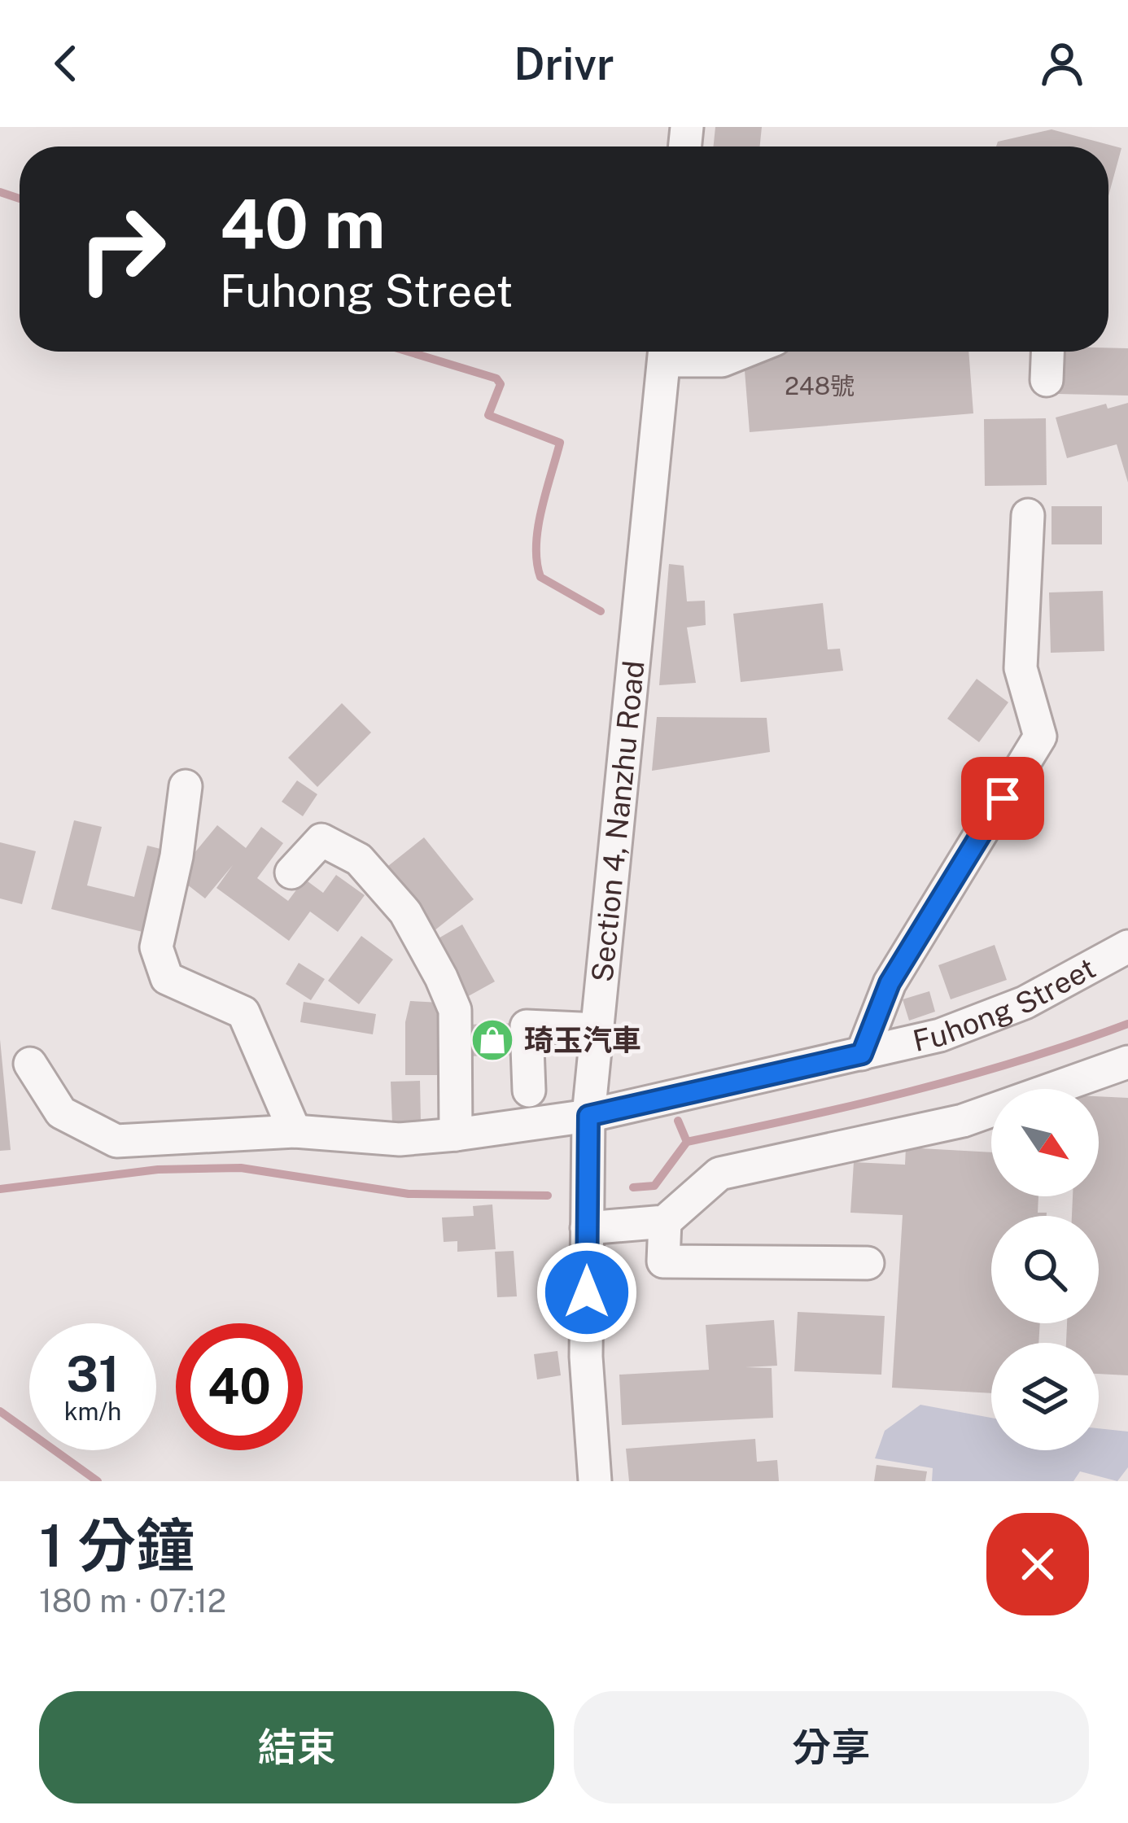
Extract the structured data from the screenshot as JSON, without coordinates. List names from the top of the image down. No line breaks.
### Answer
{"streets":{"street":["Section 4, Nanzhu Road","Fuhong Street"]},"crossings":[["Section 4, Nanzhu Road","Fuhong Street"]],"places":{"shop":["琦玉汽車"]},"house_numbers":["248號"],"north":"bottom right","page":{"header":"Drivr","turn":["40 m","Fuhong Street"],"speed":"31 km/h","limit":"40","heading":["1 分鐘","180 m · 07:12"],"buttons":["結束","分享"]}}
